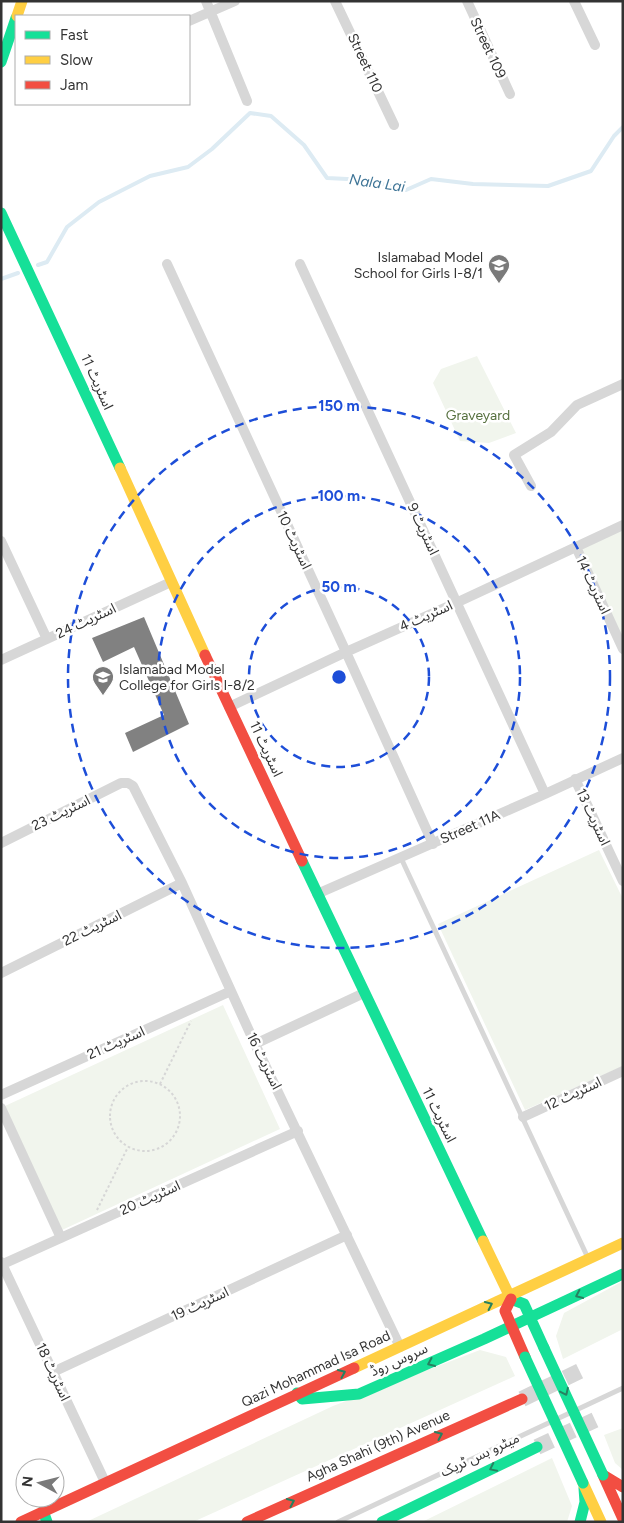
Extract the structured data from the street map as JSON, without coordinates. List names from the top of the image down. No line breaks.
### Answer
{"streets":{"street":["Street 109","Street 110","اسٹریٹ 11","اسٹریٹ 9","اسٹریٹ 10","اسٹریٹ 14","اسٹریٹ 4","اسٹریٹ 24","اسٹریٹ 23","اسٹریٹ 13","Street 11A","اسٹریٹ 22","اسٹریٹ 21","اسٹریٹ 16","اسٹریٹ 12","اسٹریٹ 20","اسٹریٹ 19","سروس روڈ","Qazi Mohammad Isa Road","اسٹریٹ 18","Agha Shahi (9th) Avenue"],"lane":["میٹرو بس ٹریک"]},"crossings":[["اسٹریٹ 11","اسٹریٹ 4"],["اسٹریٹ 11","اسٹریٹ 24"],["اسٹریٹ 11","Street 11A"],["اسٹریٹ 11","Qazi Mohammad Isa Road"],["اسٹریٹ 9","اسٹریٹ 4"],["اسٹریٹ 9","Street 11A"],["اسٹریٹ 10","اسٹریٹ 4"],["اسٹریٹ 10","Street 11A"],["اسٹریٹ 14","اسٹریٹ 4"],["اسٹریٹ 23","اسٹریٹ 16"],["اسٹریٹ 13","Street 11A"],["اسٹریٹ 22","اسٹریٹ 16"],["اسٹریٹ 21","اسٹریٹ 16"],["اسٹریٹ 16","اسٹریٹ 20"],["اسٹریٹ 16","اسٹریٹ 19"],["اسٹریٹ 16","Qazi Mohammad Isa Road"],["اسٹریٹ 20","اسٹریٹ 18"],["اسٹریٹ 19","اسٹریٹ 18"],["سروس روڈ","Qazi Mohammad Isa Road"],["Qazi Mohammad Isa Road","اسٹریٹ 18"]],"one_way":["سروس روڈ","Qazi Mohammad Isa Road"],"water":["Nala Lai"],"parks":["Graveyard"],"places":{"school or university":["Islamabad Model School for Girls I-8/1","Islamabad Model College for Girls I-8/2"]},"legend":["Fast","Slow","Jam"],"north":"left","rings":["150 m","100 m","50 m"]}
